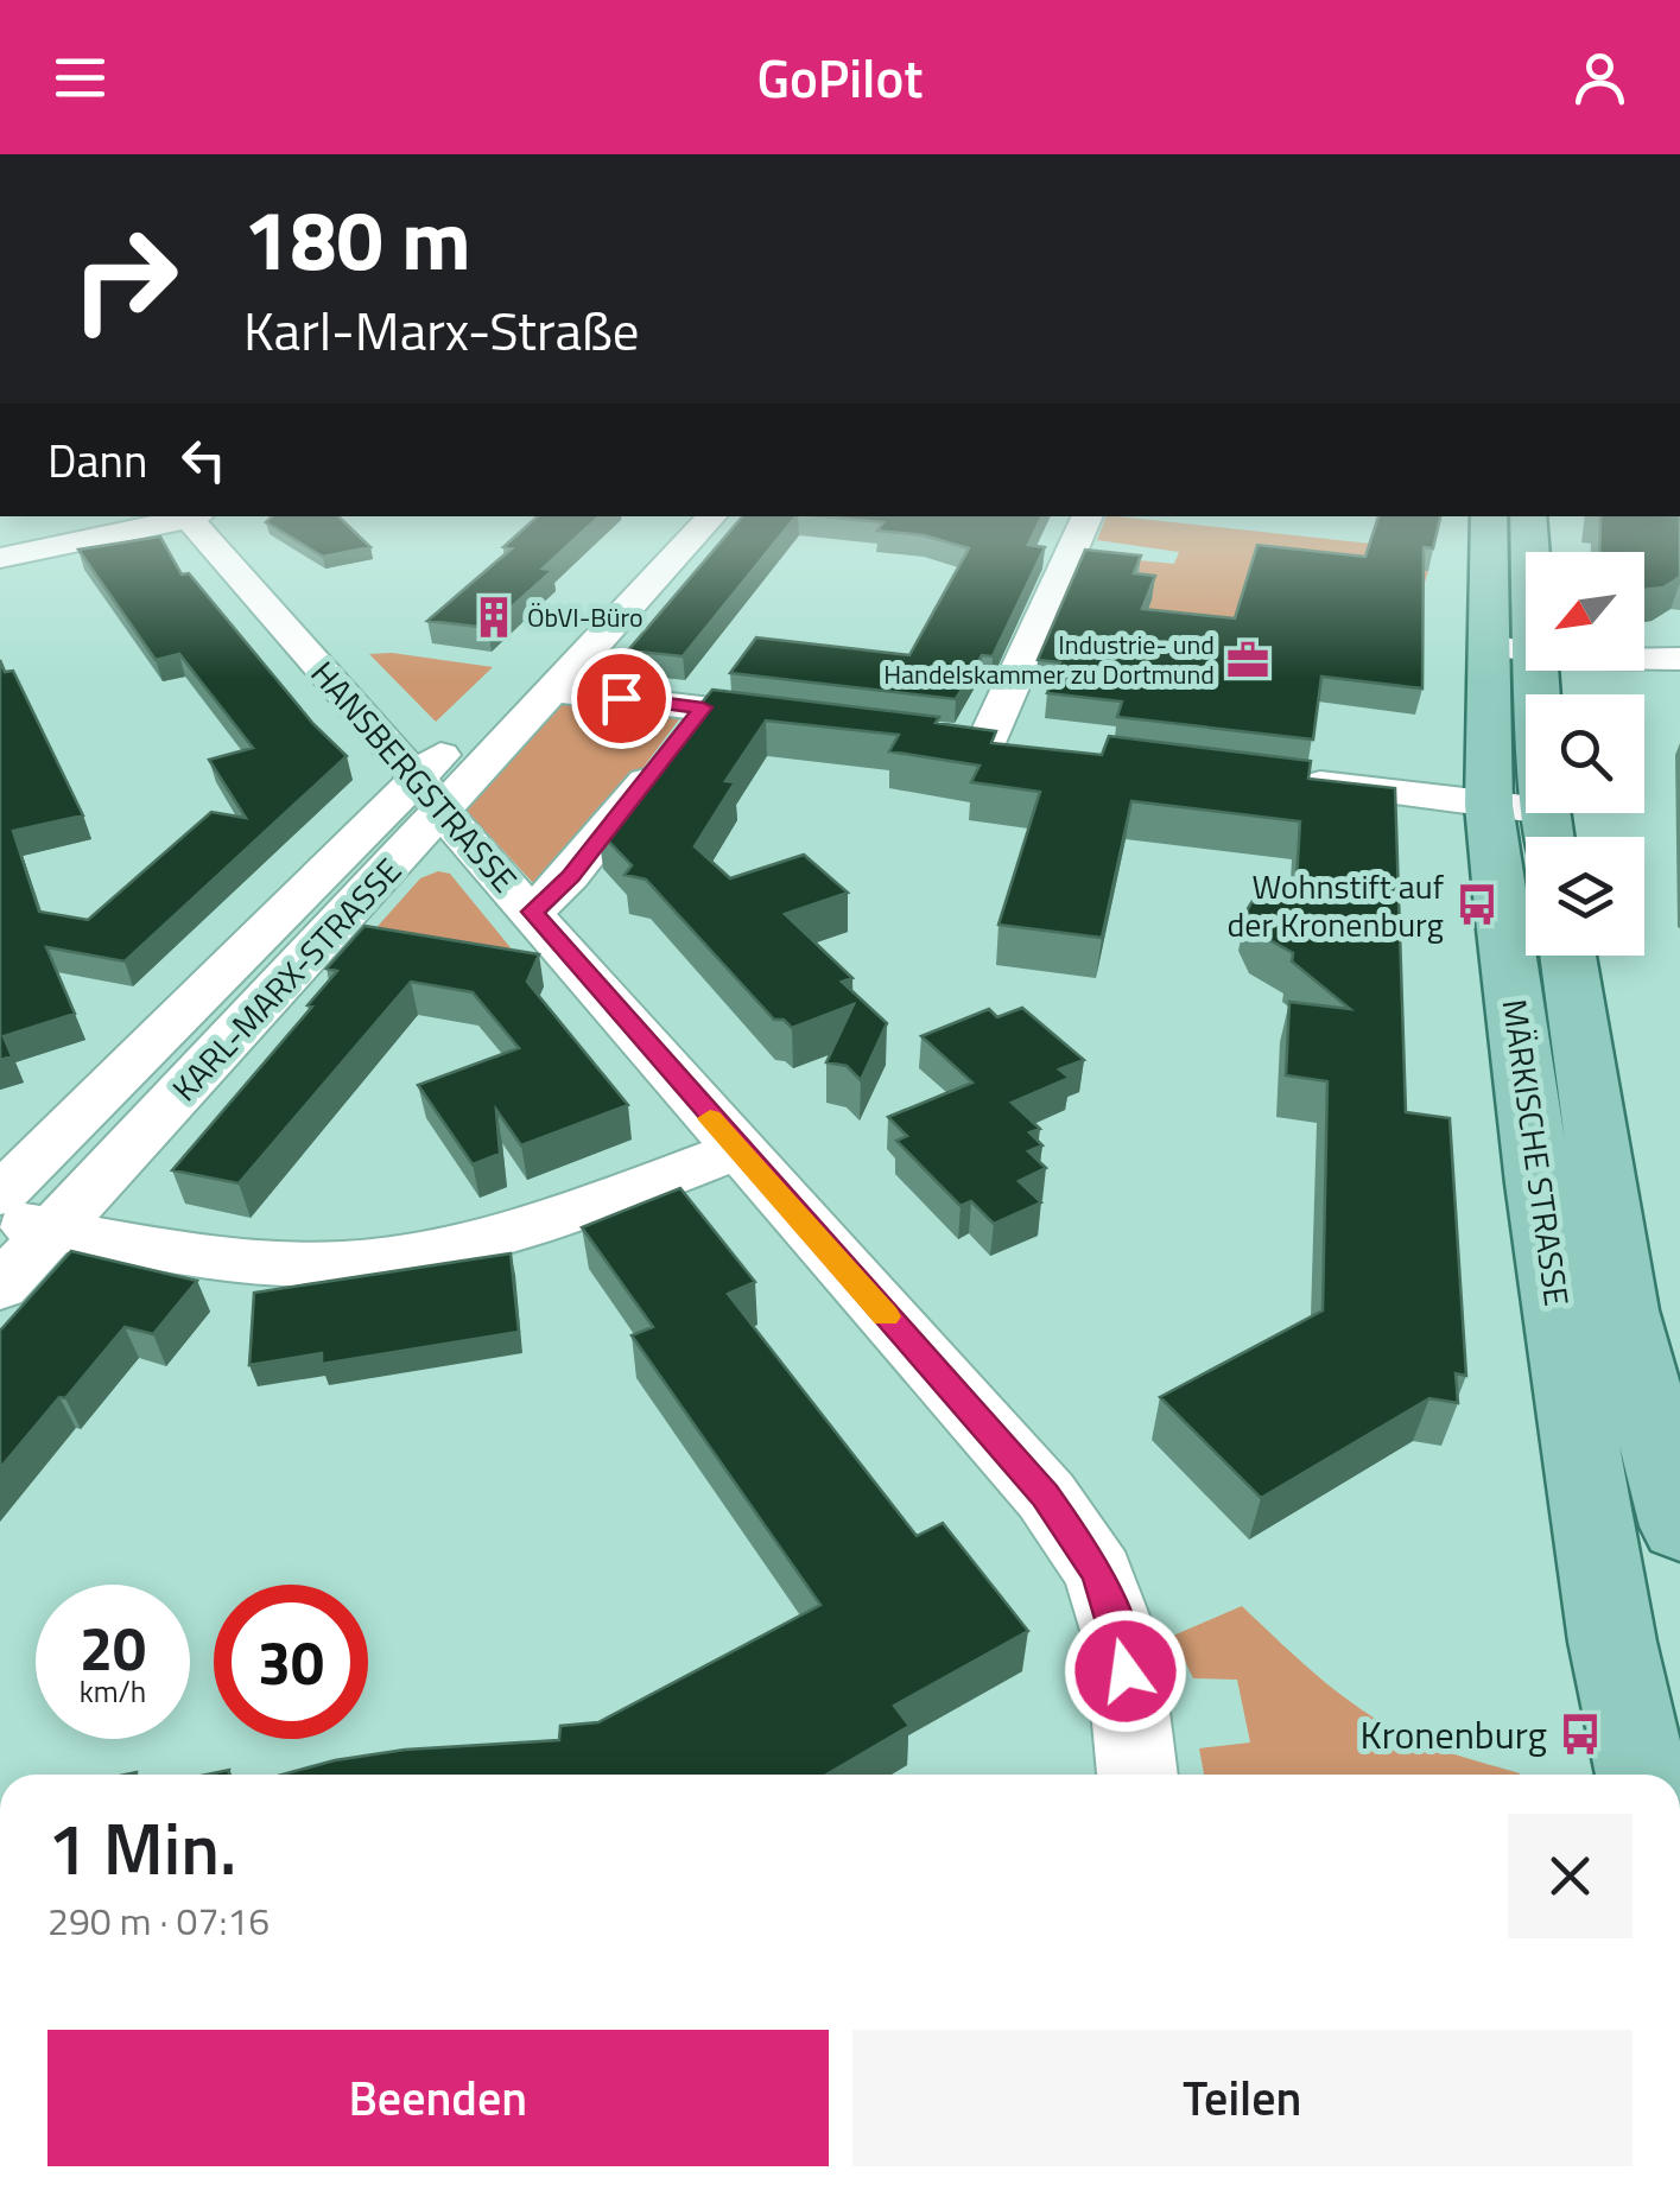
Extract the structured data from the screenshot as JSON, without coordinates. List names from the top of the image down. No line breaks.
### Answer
{"streets":{"main road":["MÄRKISCHE STRASSE"],"street":["HANSBERGSTRASSE","KARL-MARX-STRASSE"]},"crossings":[["HANSBERGSTRASSE","KARL-MARX-STRASSE"]],"places":{"building":["ÖbVI-Büro"],"office":["Industrie- und Handelskammer zu Dortmund"],"bus stop":["Wohnstift auf der Kronenburg","Kronenburg"]},"north":"bottom left","page":{"header":"GoPilot","turn":["180 m","Karl-Marx-Straße"],"then":"Dann","speed":"20 km/h","limit":"30","heading":["1 Min.","290 m · 07:16"],"buttons":["Beenden","Teilen"]}}
